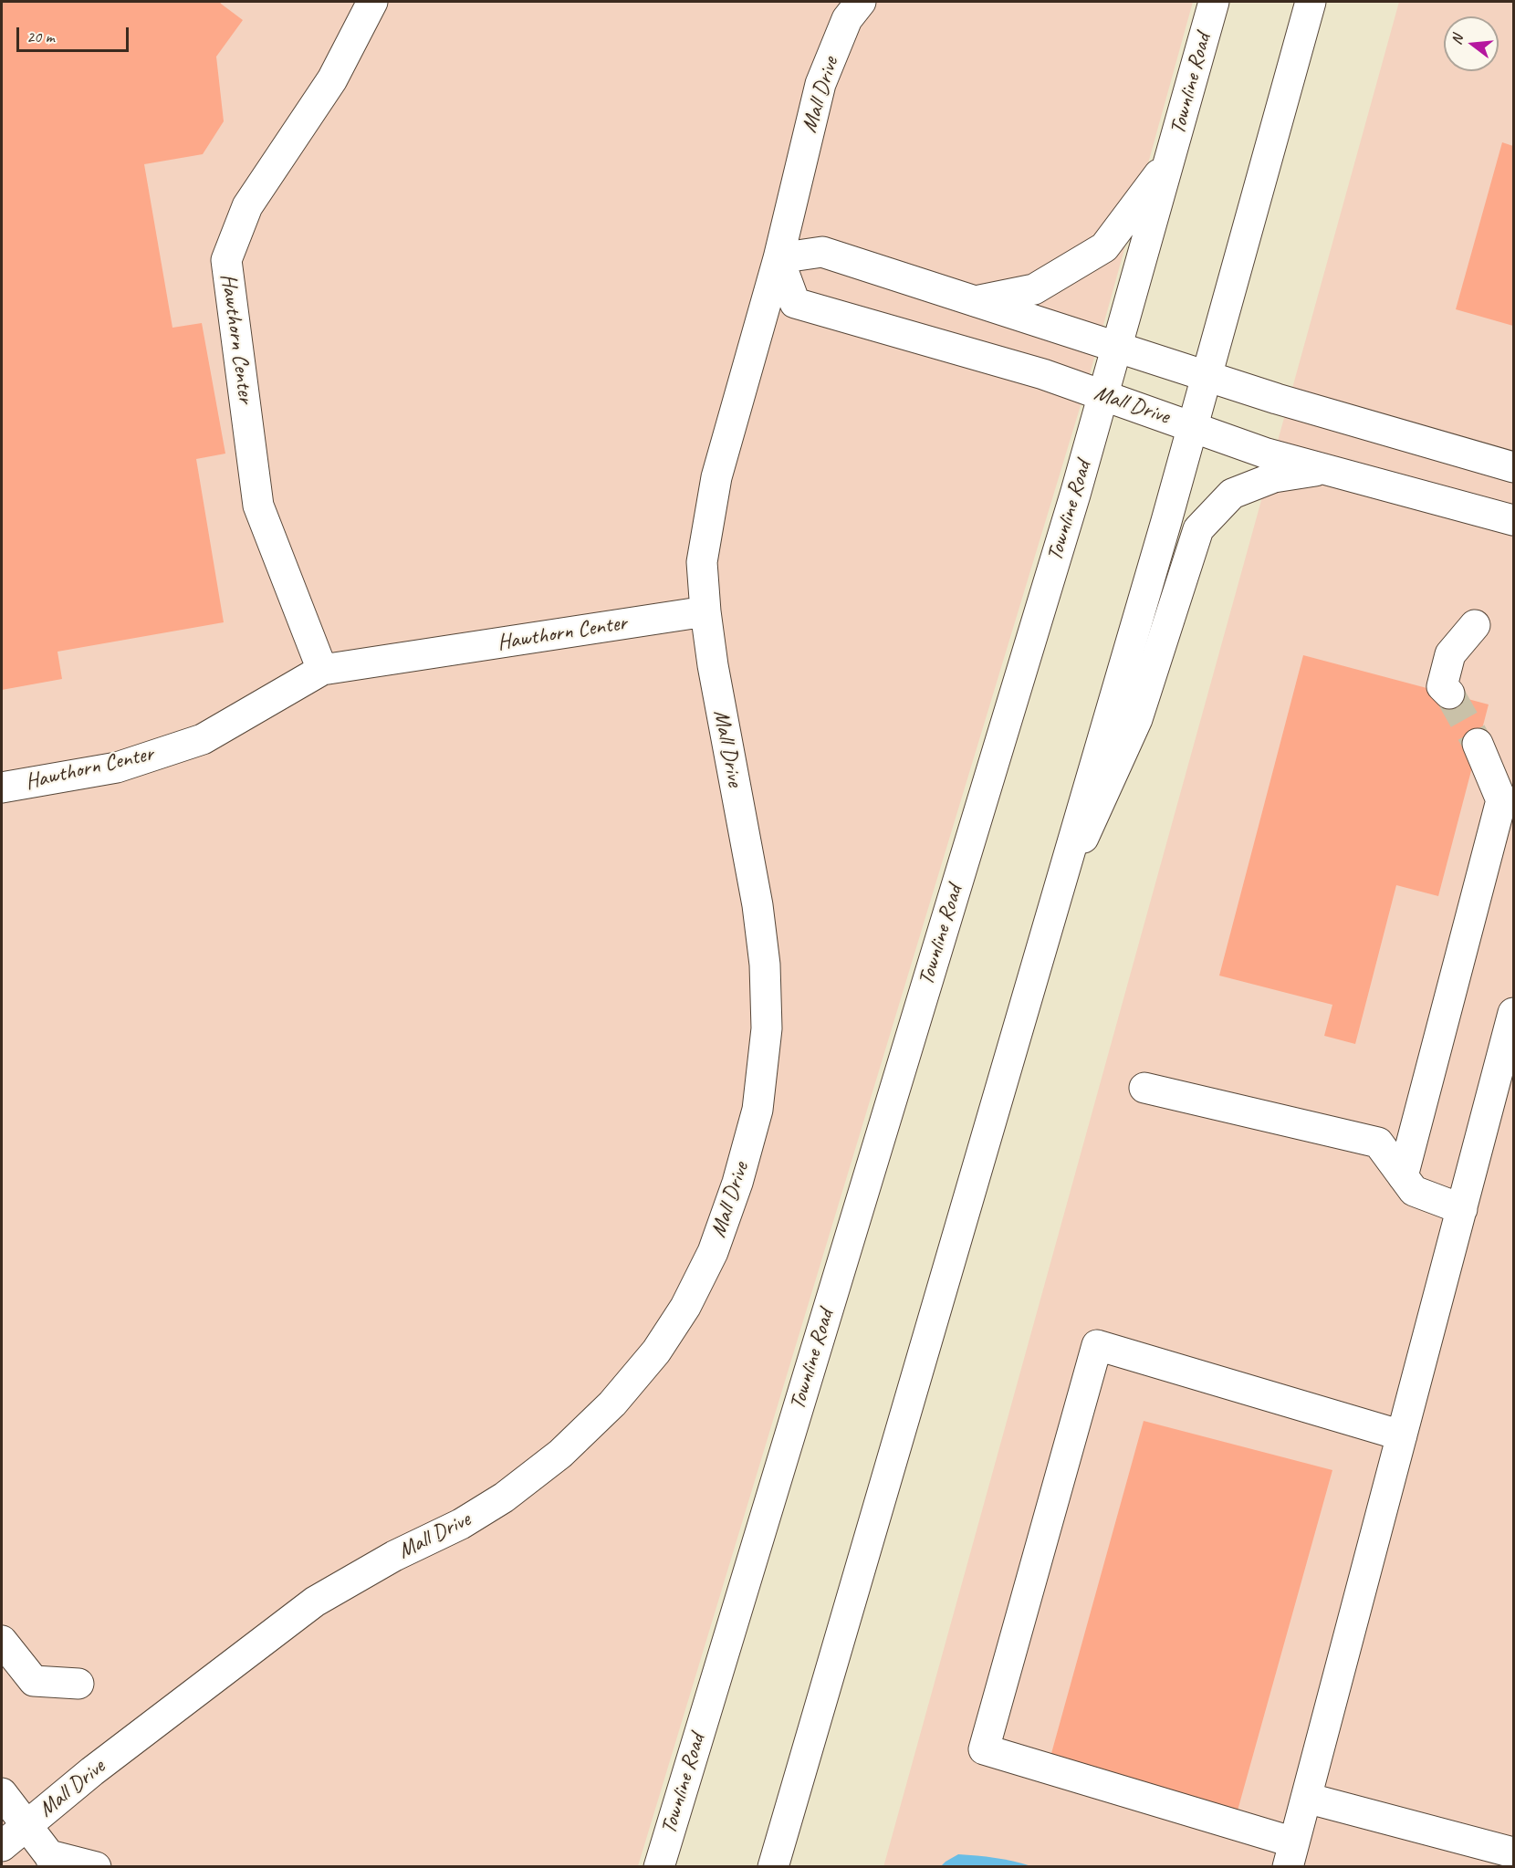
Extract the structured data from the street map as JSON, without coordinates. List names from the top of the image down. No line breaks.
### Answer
{"streets":{"main road":["Townline Road","Mall Drive","Hawthorn Center"]},"crossings":[["Townline Road","Mall Drive"],["Mall Drive","Hawthorn Center"]],"scale_bar":"20 m","north":"left"}
